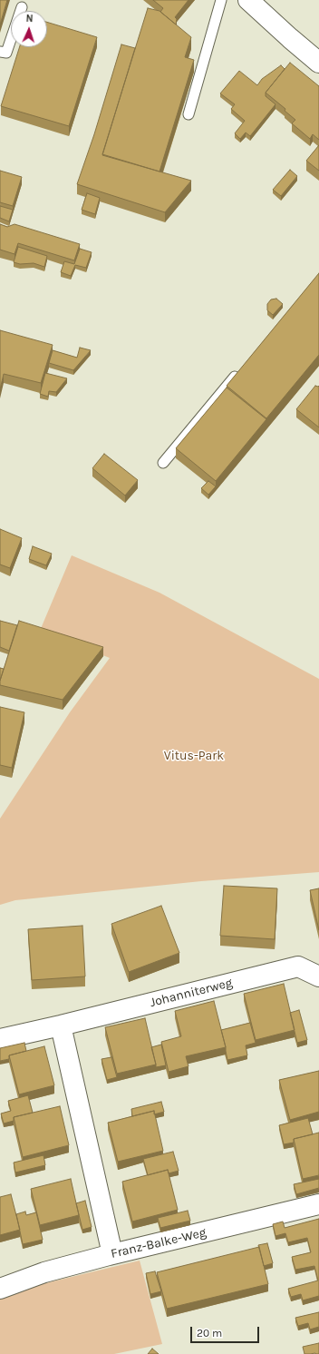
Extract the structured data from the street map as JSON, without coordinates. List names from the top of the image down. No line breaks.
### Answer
{"streets":{"street":["Johanniterweg","Franz-Balke-Weg"]},"parks":["Vitus-Park"],"scale_bar":"20 m","north":"top"}
